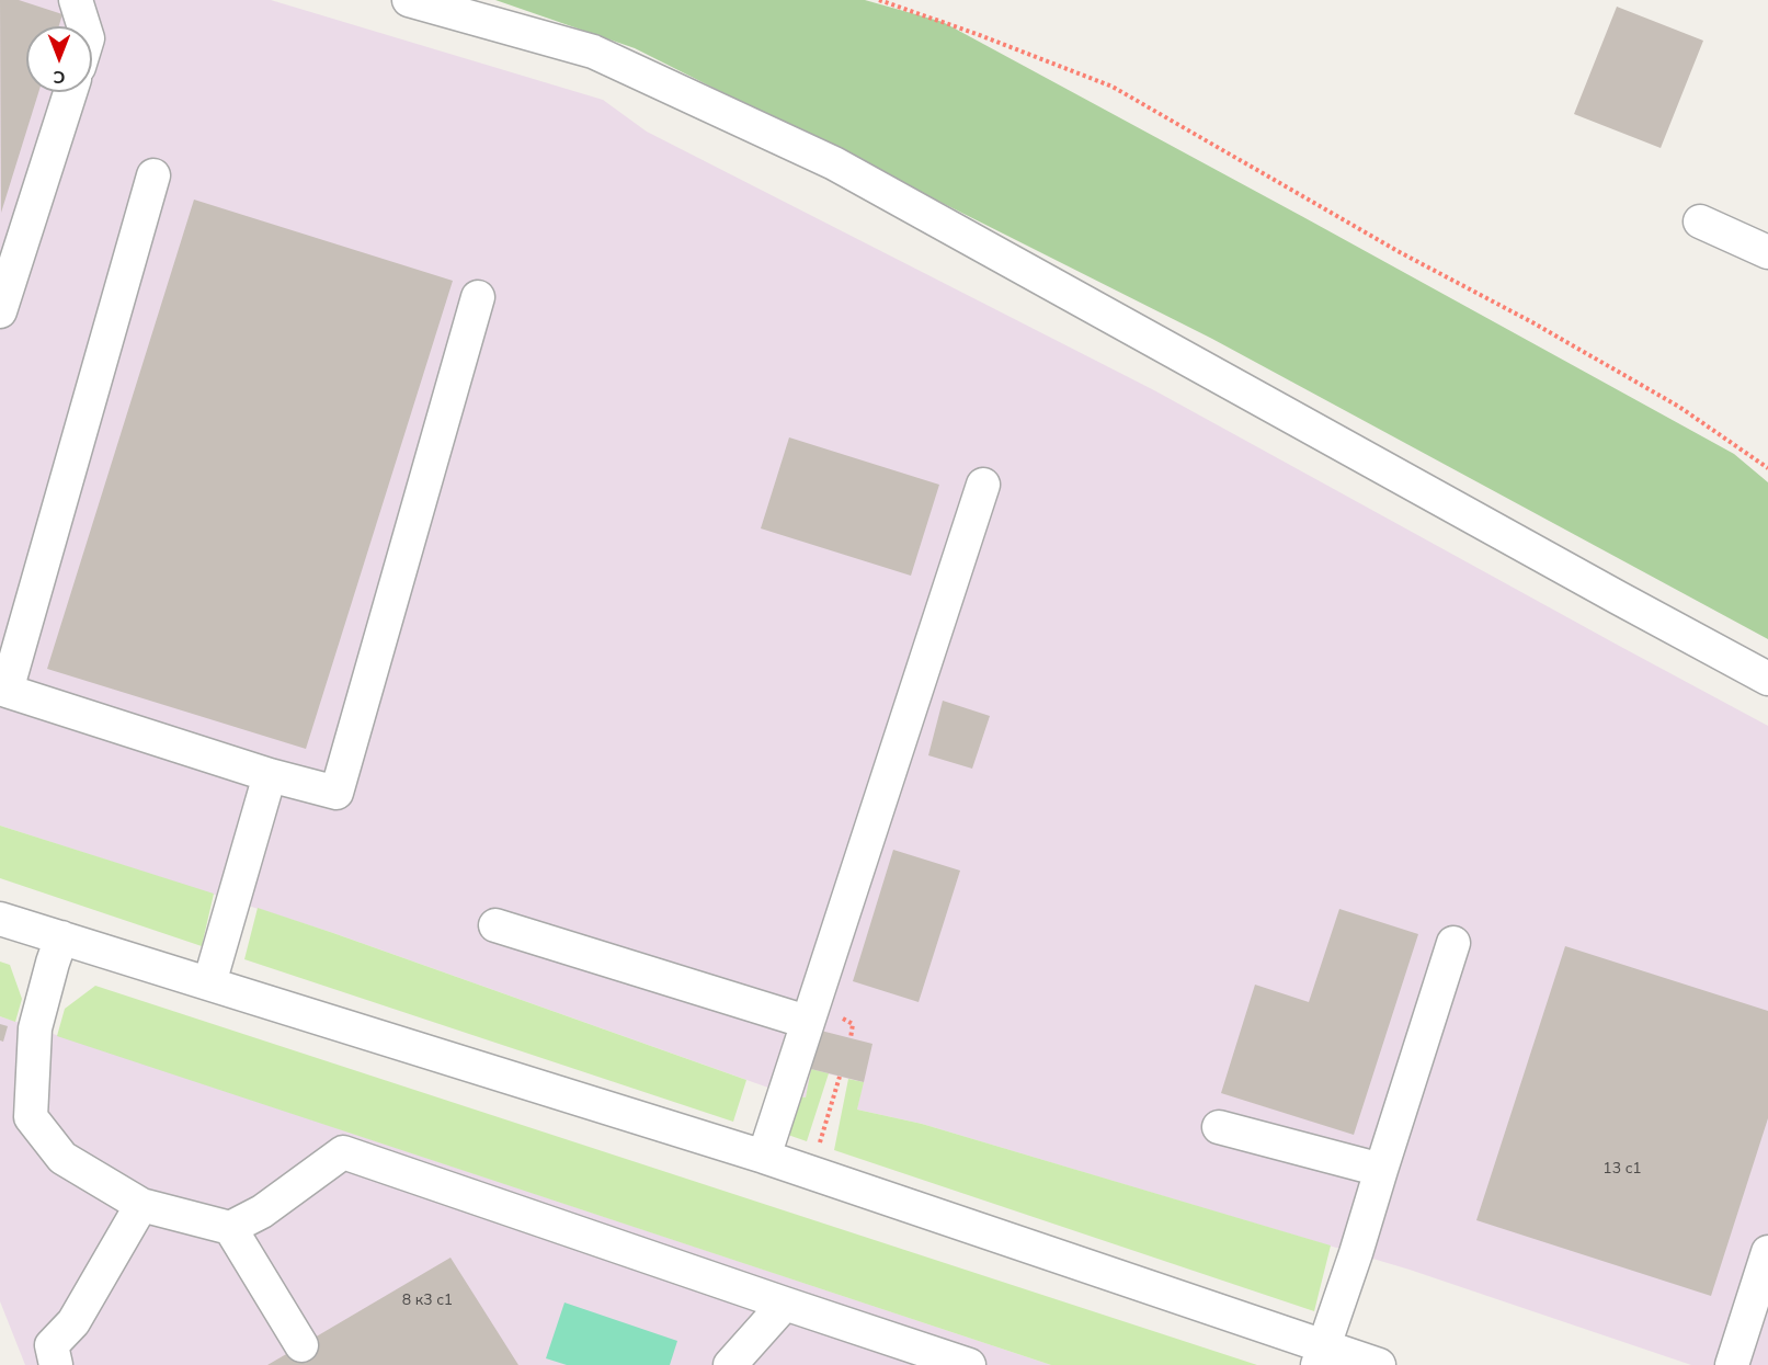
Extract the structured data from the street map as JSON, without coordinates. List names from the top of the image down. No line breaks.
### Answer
{"house_numbers":["13 с1","8 к3 с1"],"north":"bottom"}
